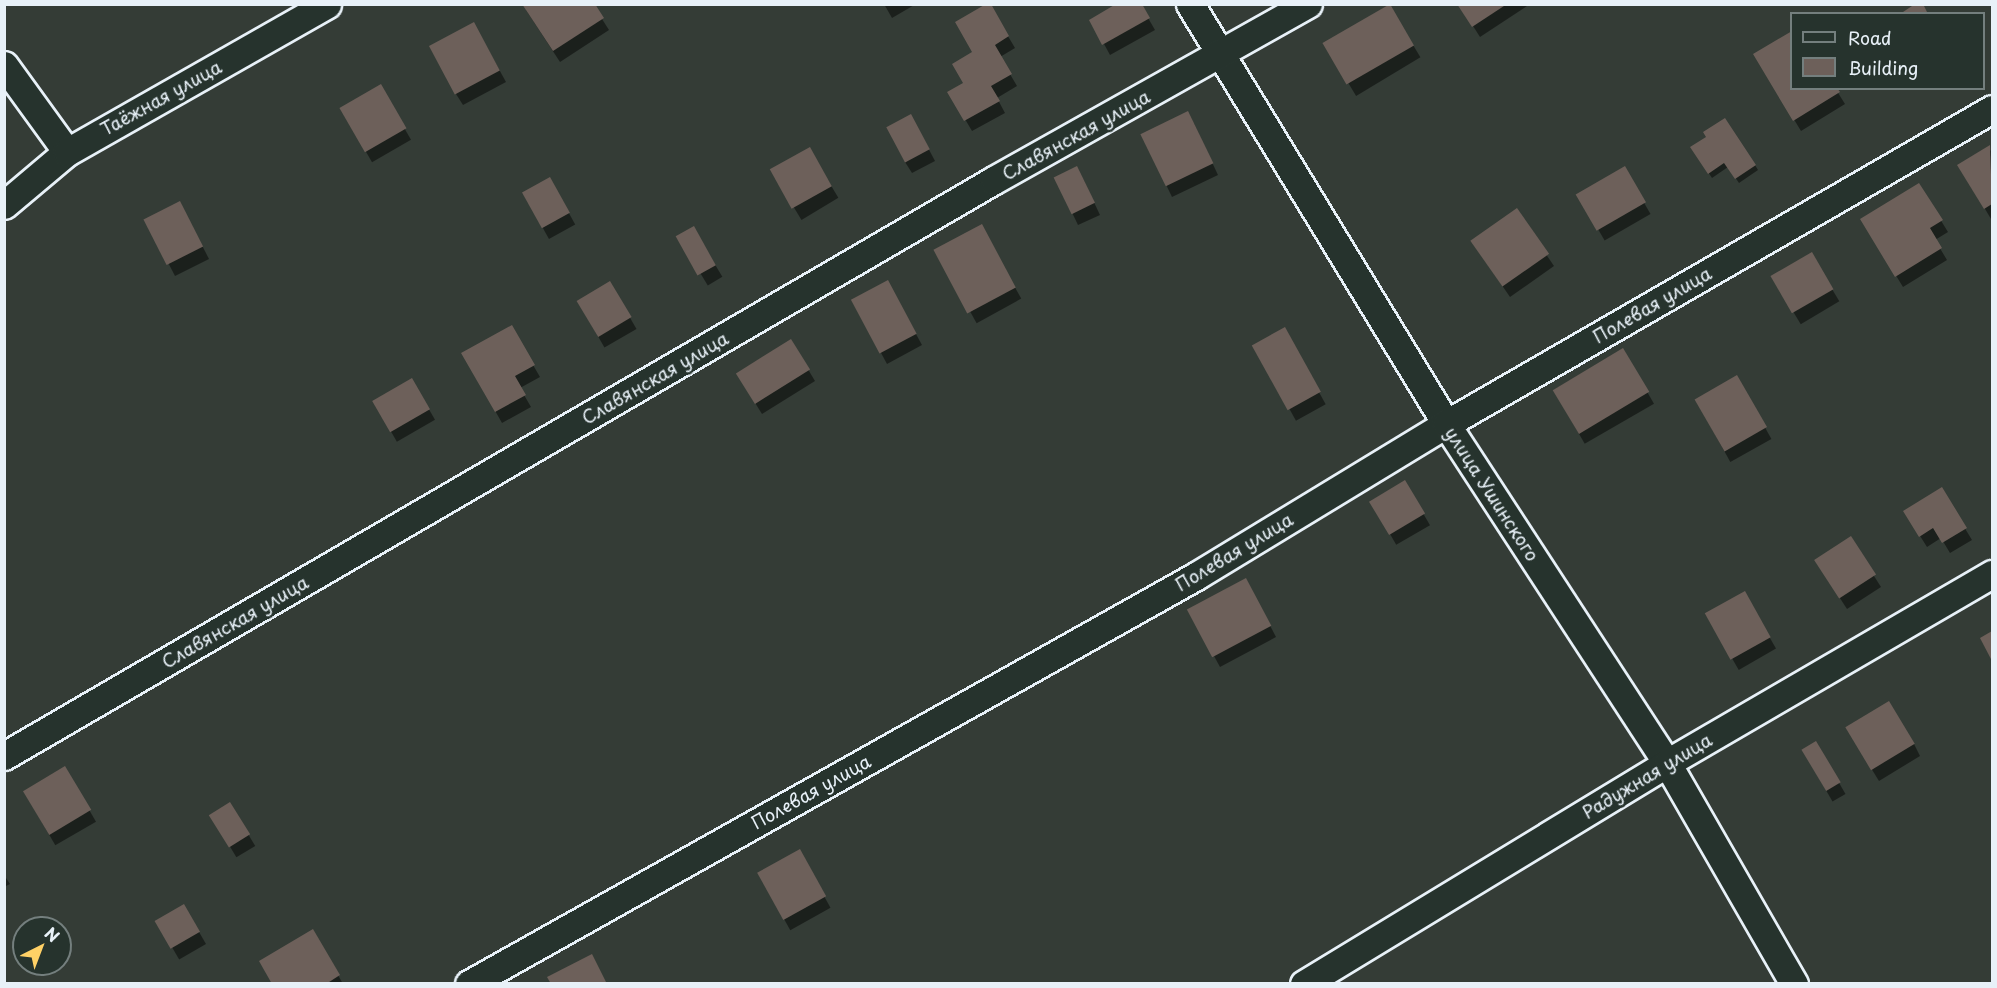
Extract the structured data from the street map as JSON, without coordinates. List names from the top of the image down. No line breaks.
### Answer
{"streets":{"street":["Таёжная улица","Славянская улица","Полевая улица","улица Ушинского","Радужная улица"]},"crossings":[["Славянская улица","улица Ушинского"],["Полевая улица","улица Ушинского"],["улица Ушинского","Радужная улица"]],"legend":["Road","Building"],"north":"top right"}
